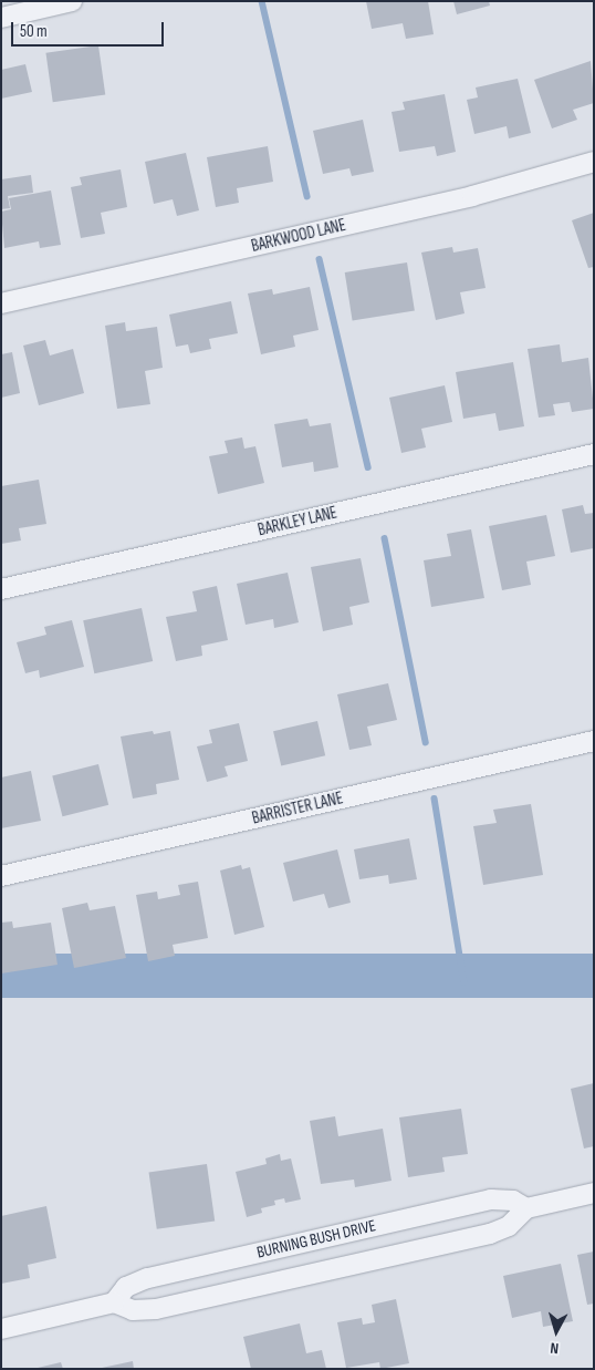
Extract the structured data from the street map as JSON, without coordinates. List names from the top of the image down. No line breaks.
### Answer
{"streets":{"street":["BARKWOOD LANE","BARKLEY LANE","BARRISTER LANE","BURNING BUSH DRIVE"]},"scale_bar":"50 m","north":"bottom"}
